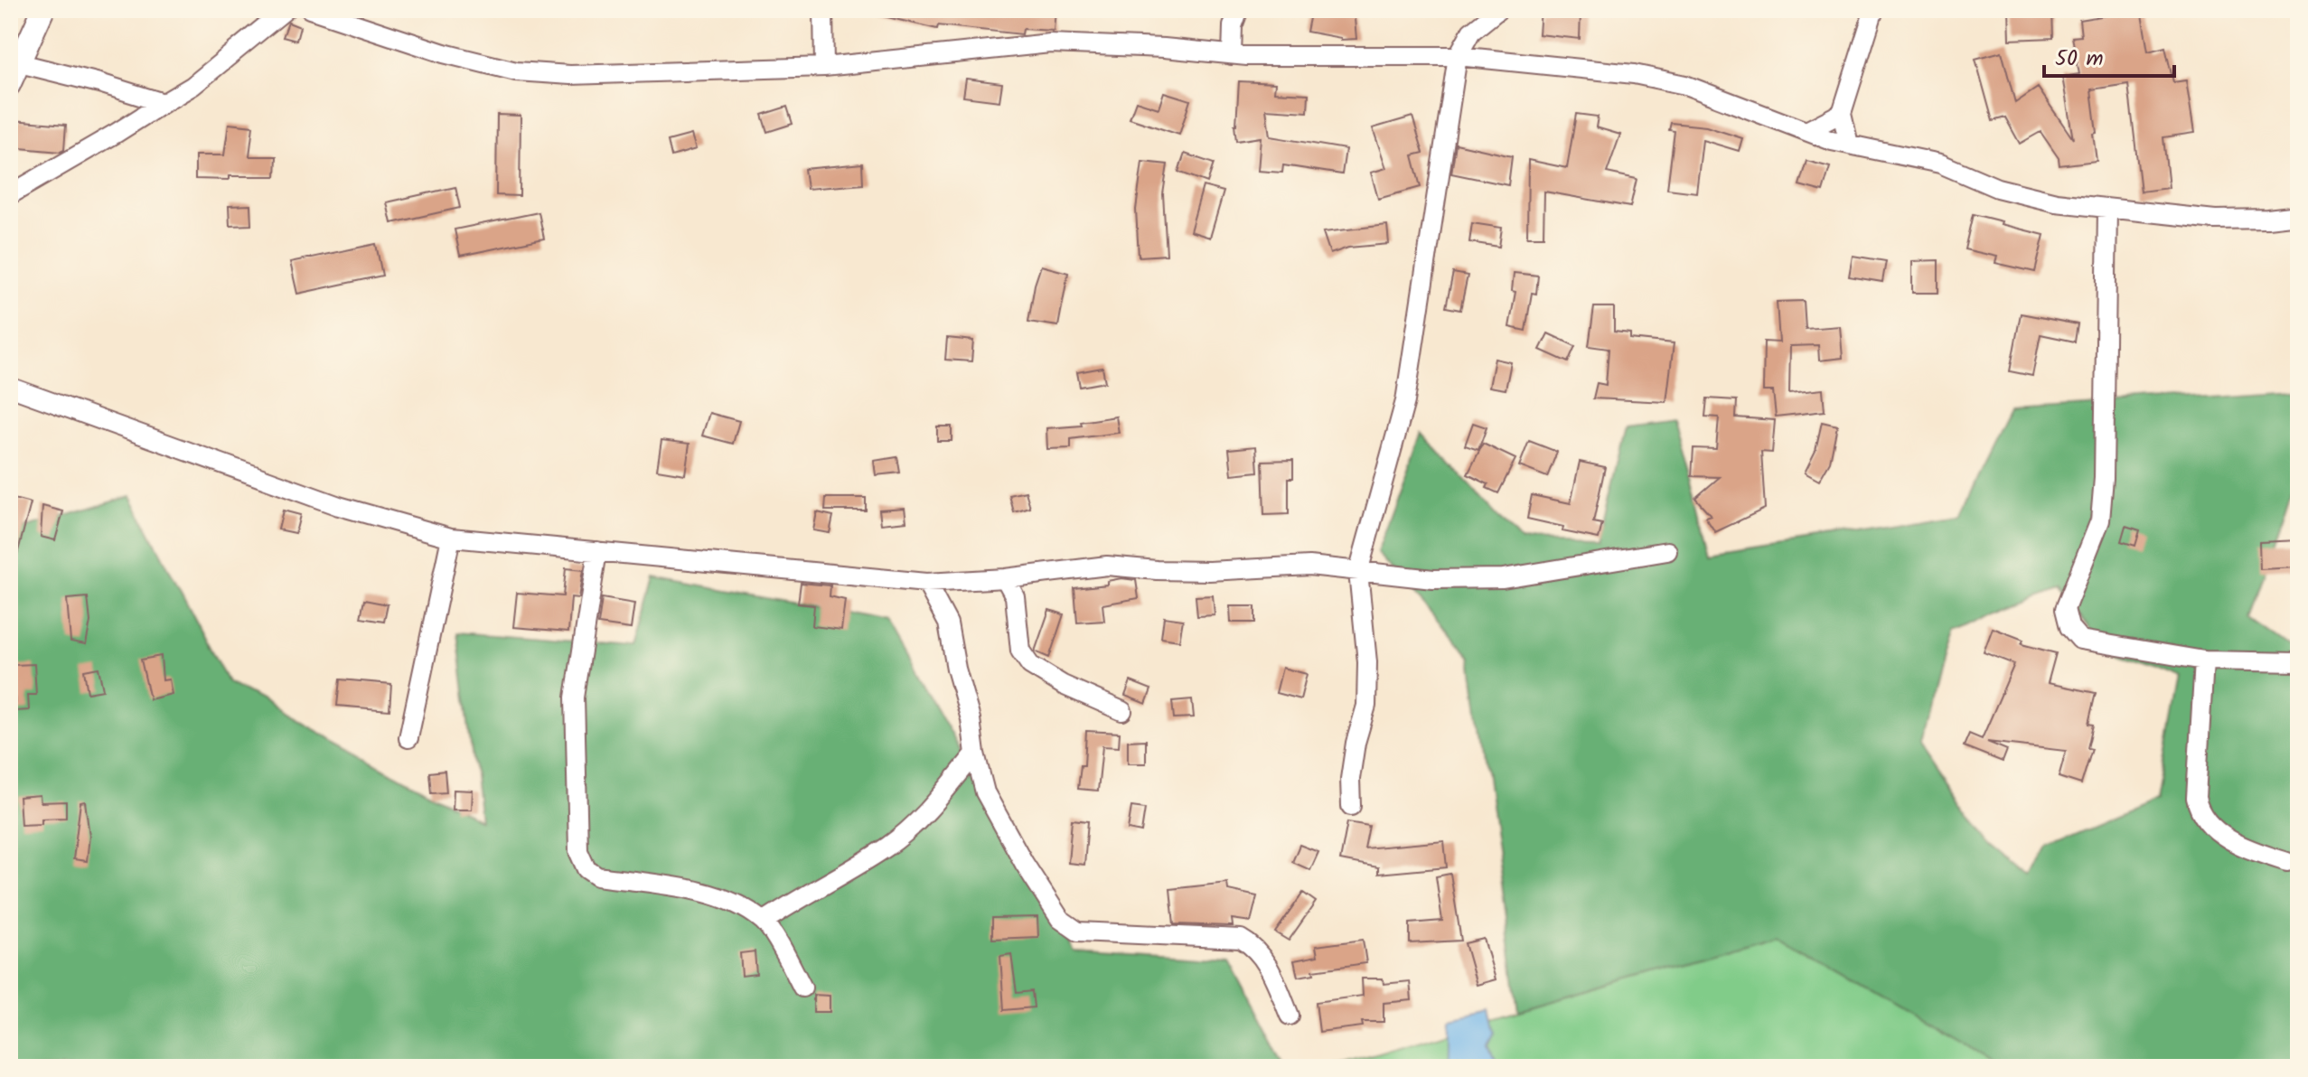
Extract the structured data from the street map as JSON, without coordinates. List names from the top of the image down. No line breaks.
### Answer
{"scale_bar":"50 m"}
